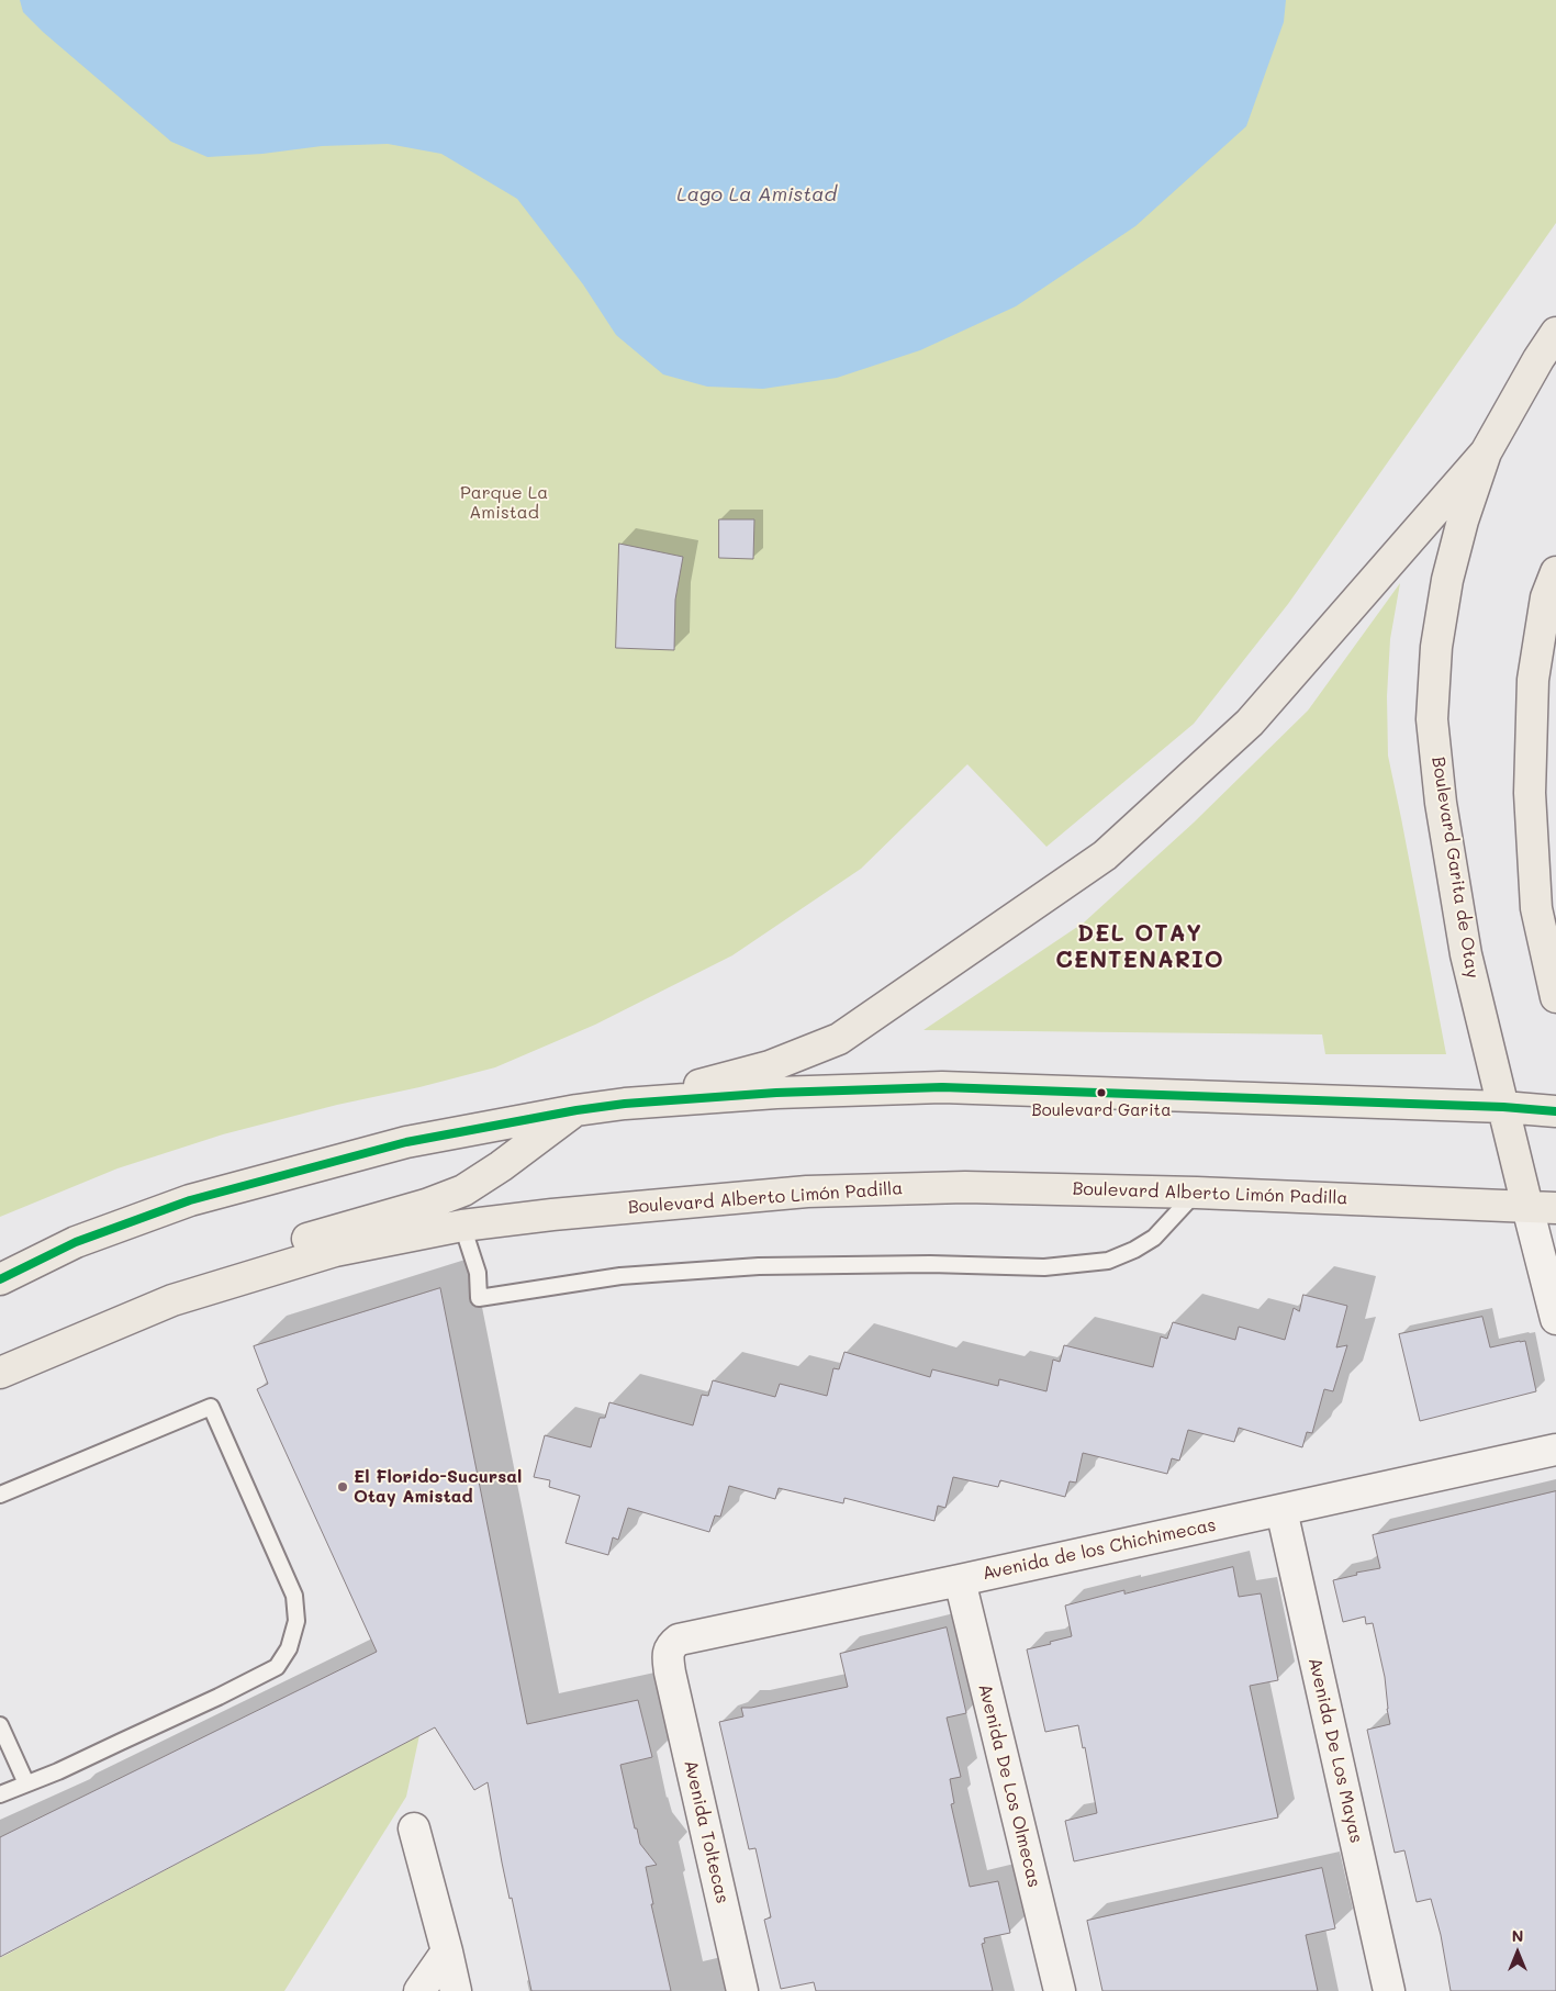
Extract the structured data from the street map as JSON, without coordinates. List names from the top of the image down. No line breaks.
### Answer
{"streets":{"highway":["Boulevard Garita de Otay","Boulevard Alberto Limón Padilla"],"street":["Avenida de los Chichimecas","Avenida De Los Mayas","Avenida De Los Olmecas","Avenida Toltecas"]},"crossings":[["Boulevard Garita de Otay","Boulevard Alberto Limón Padilla"],["Avenida de los Chichimecas","Avenida De Los Mayas"],["Avenida de los Chichimecas","Avenida De Los Olmecas"],["Avenida de los Chichimecas","Avenida Toltecas"]],"districts":["DEL OTAY CENTENARIO"],"water":["Lago La Amistad"],"parks":["Parque La Amistad"],"places":["Boulevard Garita","El Florido-Sucursal Otay Amistad"],"north":"top"}
